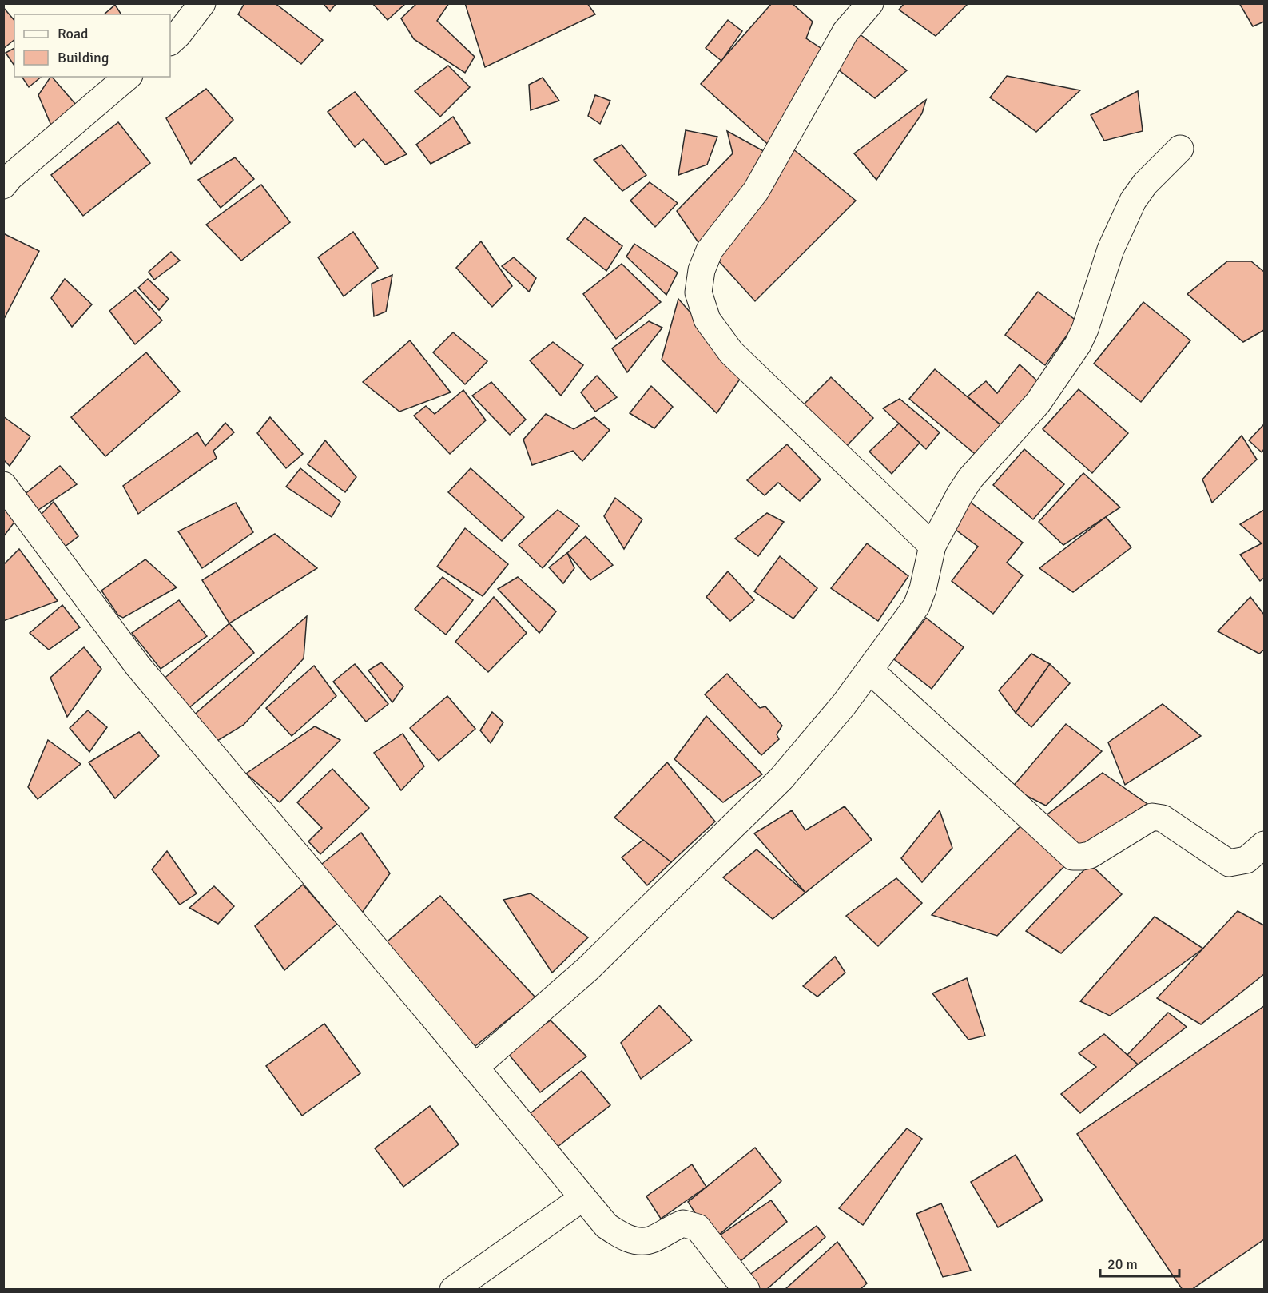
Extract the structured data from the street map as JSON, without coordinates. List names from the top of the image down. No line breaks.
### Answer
{"legend":["Road","Building"],"scale_bar":"20 m"}
